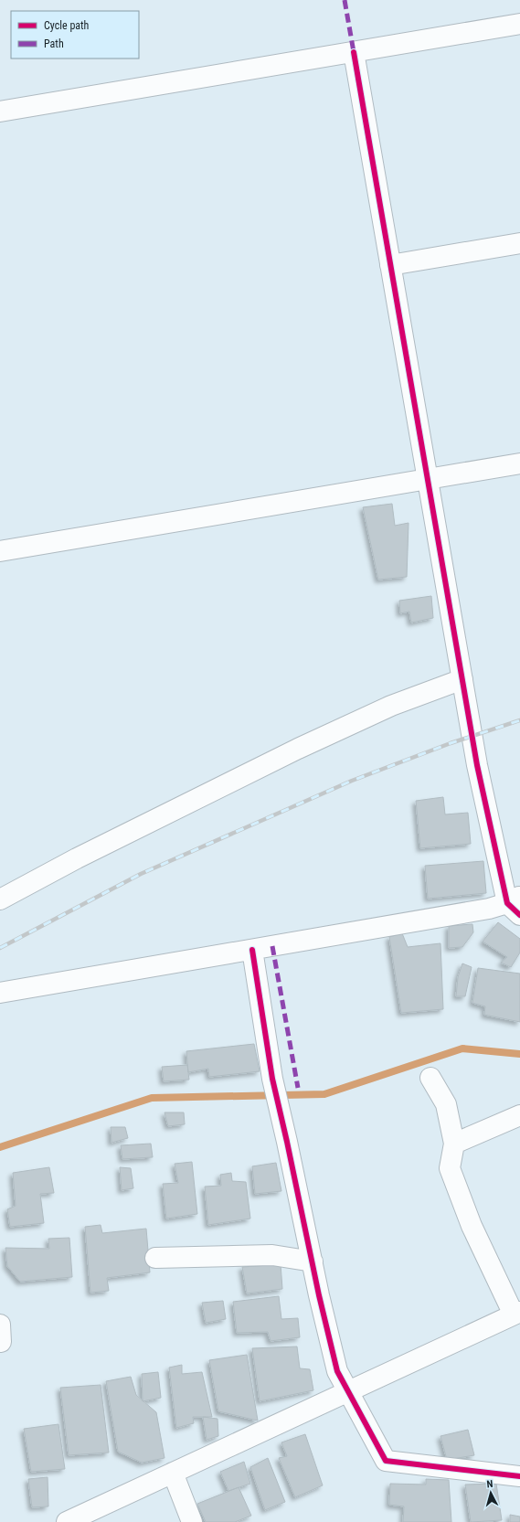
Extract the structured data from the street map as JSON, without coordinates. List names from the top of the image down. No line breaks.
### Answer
{"legend":["Cycle path","Path"],"north":"top"}
